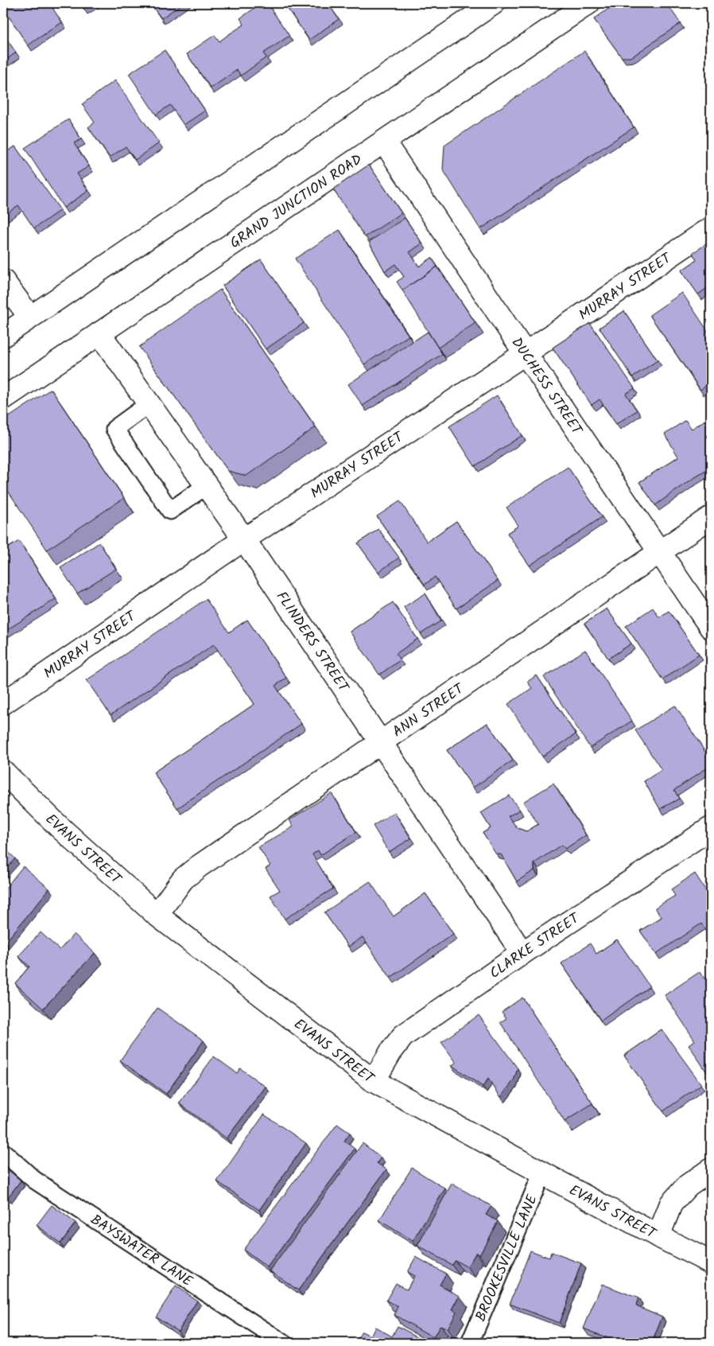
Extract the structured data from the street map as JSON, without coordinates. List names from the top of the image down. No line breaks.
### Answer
{"streets":{"main road":["GRAND JUNCTION ROAD","MURRAY STREET","DUCHESS STREET","FLINDERS STREET","ANN STREET","EVANS STREET","CLARKE STREET"],"lane":["BAYSWATER LANE","BROOKESVILLE LANE"]},"crossings":[["GRAND JUNCTION ROAD","DUCHESS STREET"],["GRAND JUNCTION ROAD","FLINDERS STREET"],["MURRAY STREET","DUCHESS STREET"],["MURRAY STREET","FLINDERS STREET"],["DUCHESS STREET","ANN STREET"],["FLINDERS STREET","ANN STREET"],["FLINDERS STREET","CLARKE STREET"],["ANN STREET","EVANS STREET"],["EVANS STREET","CLARKE STREET"],["EVANS STREET","BROOKESVILLE LANE"]]}
